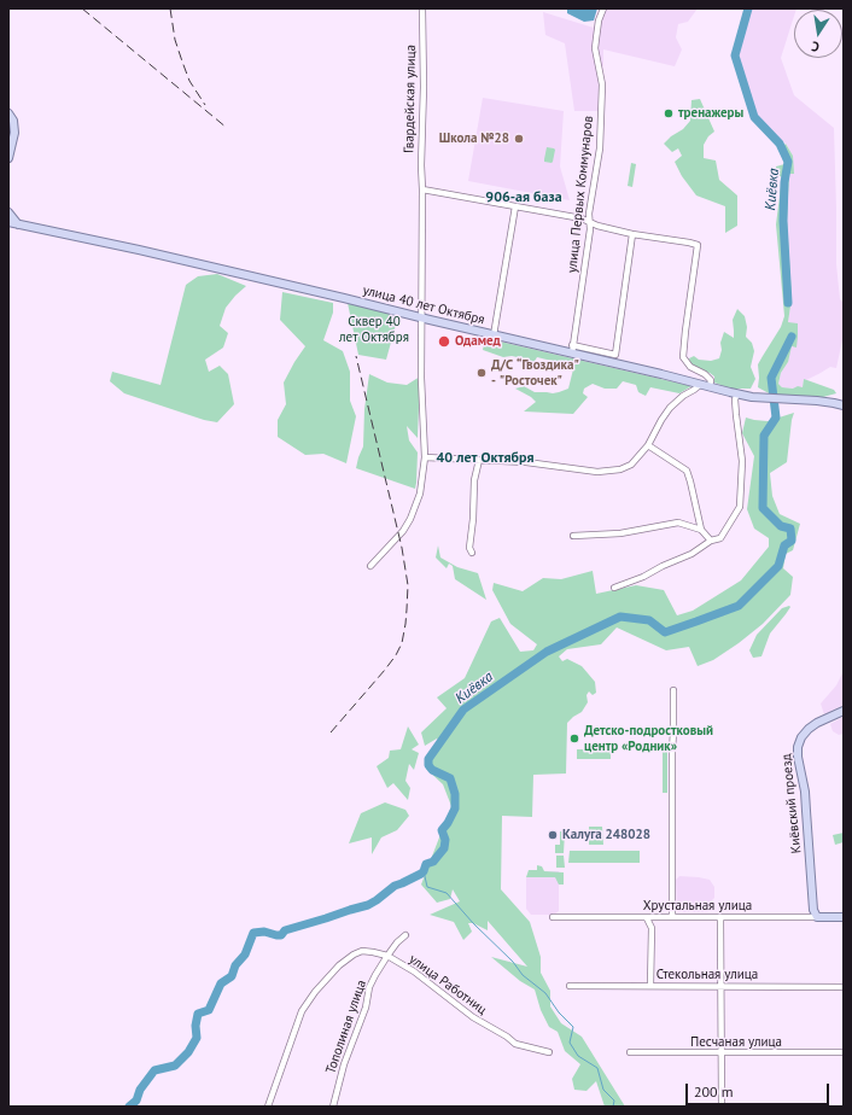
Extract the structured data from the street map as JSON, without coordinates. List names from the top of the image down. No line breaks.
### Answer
{"streets":{"main road":["улица 40 лет Октября","Киёвский проезд","Хрустальная улица"],"street":["Гвардейская улица","улица Первых Коммунаров","Стекольная улица","улица Работниц","Тополиная улица","Песчаная улица"]},"crossings":[["Гвардейская улица","улица 40 лет Октября"],["улица Первых Коммунаров","улица 40 лет Октября"],["Киёвский проезд","Хрустальная улица"],["улица Работниц","Тополиная улица"]],"districts":["906-ая база","40 лет Октября"],"water":["Киёвка"],"parks":["Сквер 40 лет Октября"],"places":["тренажеры","Школа №28","Одамед","Д/С “Гвоздика\" - \"Росточек\"","Детско-подростковый центр «Родник»","Калуга 248028"],"scale_bar":"200 m","north":"bottom"}
